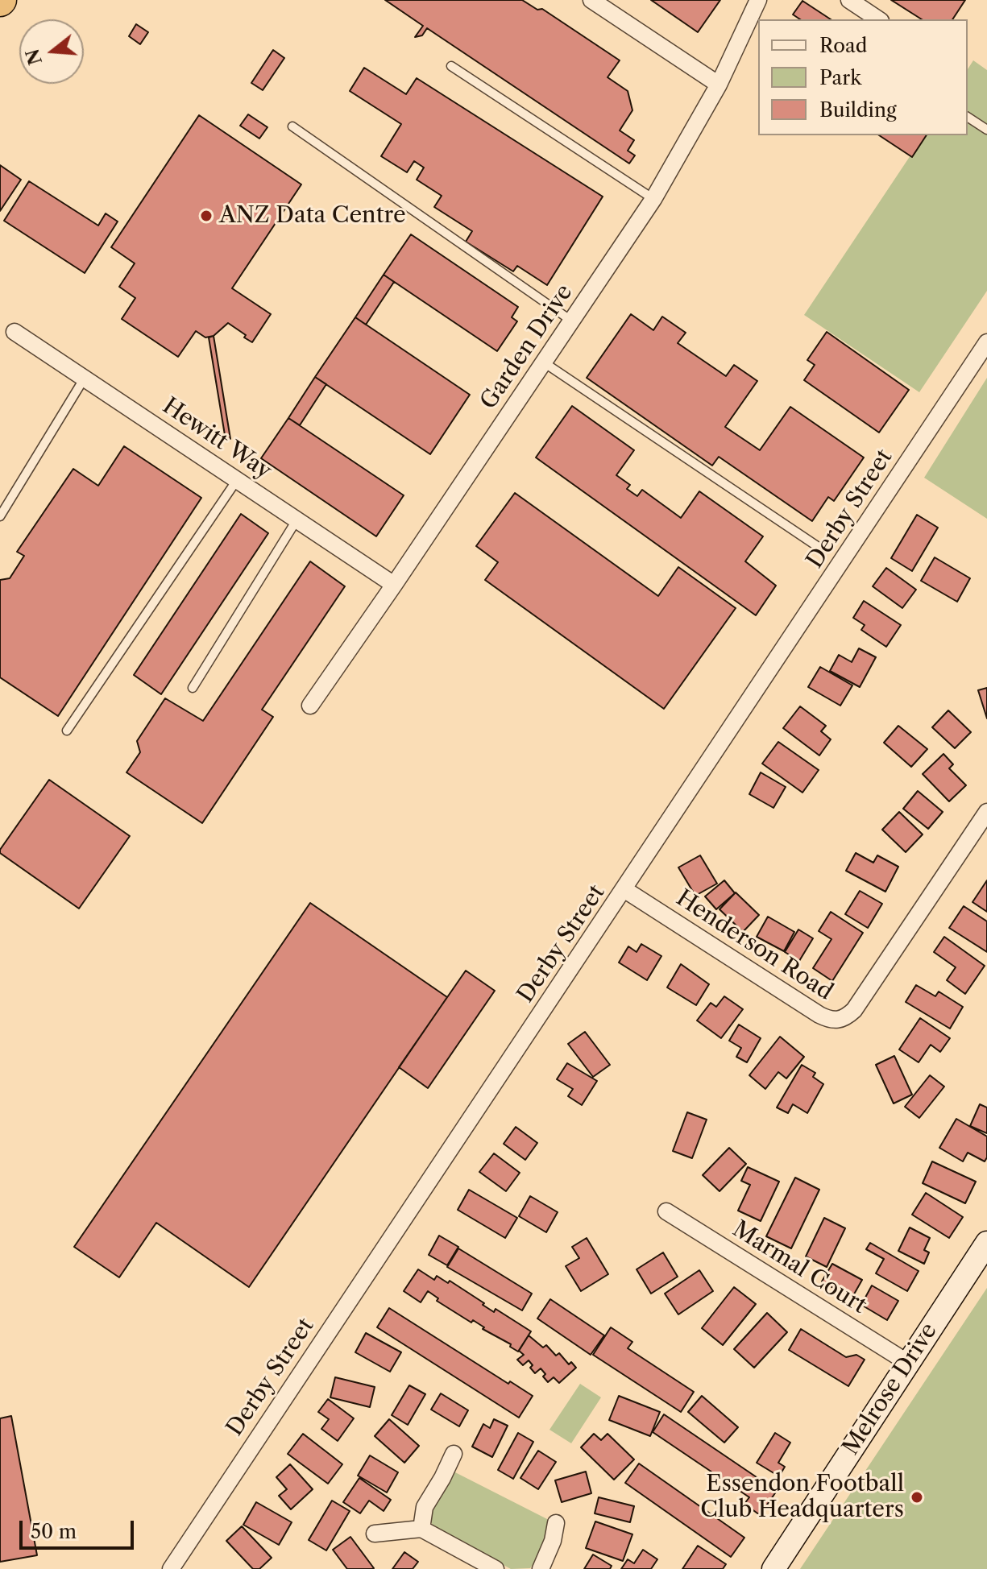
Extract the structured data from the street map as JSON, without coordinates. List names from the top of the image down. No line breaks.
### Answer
{"streets":{"street":["Garden Drive","Hewitt Way","Derby Street","Henderson Road","Marmal Court","Melrose Drive"]},"crossings":[["Garden Drive","Hewitt Way"],["Derby Street","Henderson Road"],["Marmal Court","Melrose Drive"]],"places":["ANZ Data Centre","Essendon Football Club Headquarters"],"legend":["Road","Park","Building"],"scale_bar":"50 m","north":"left"}
